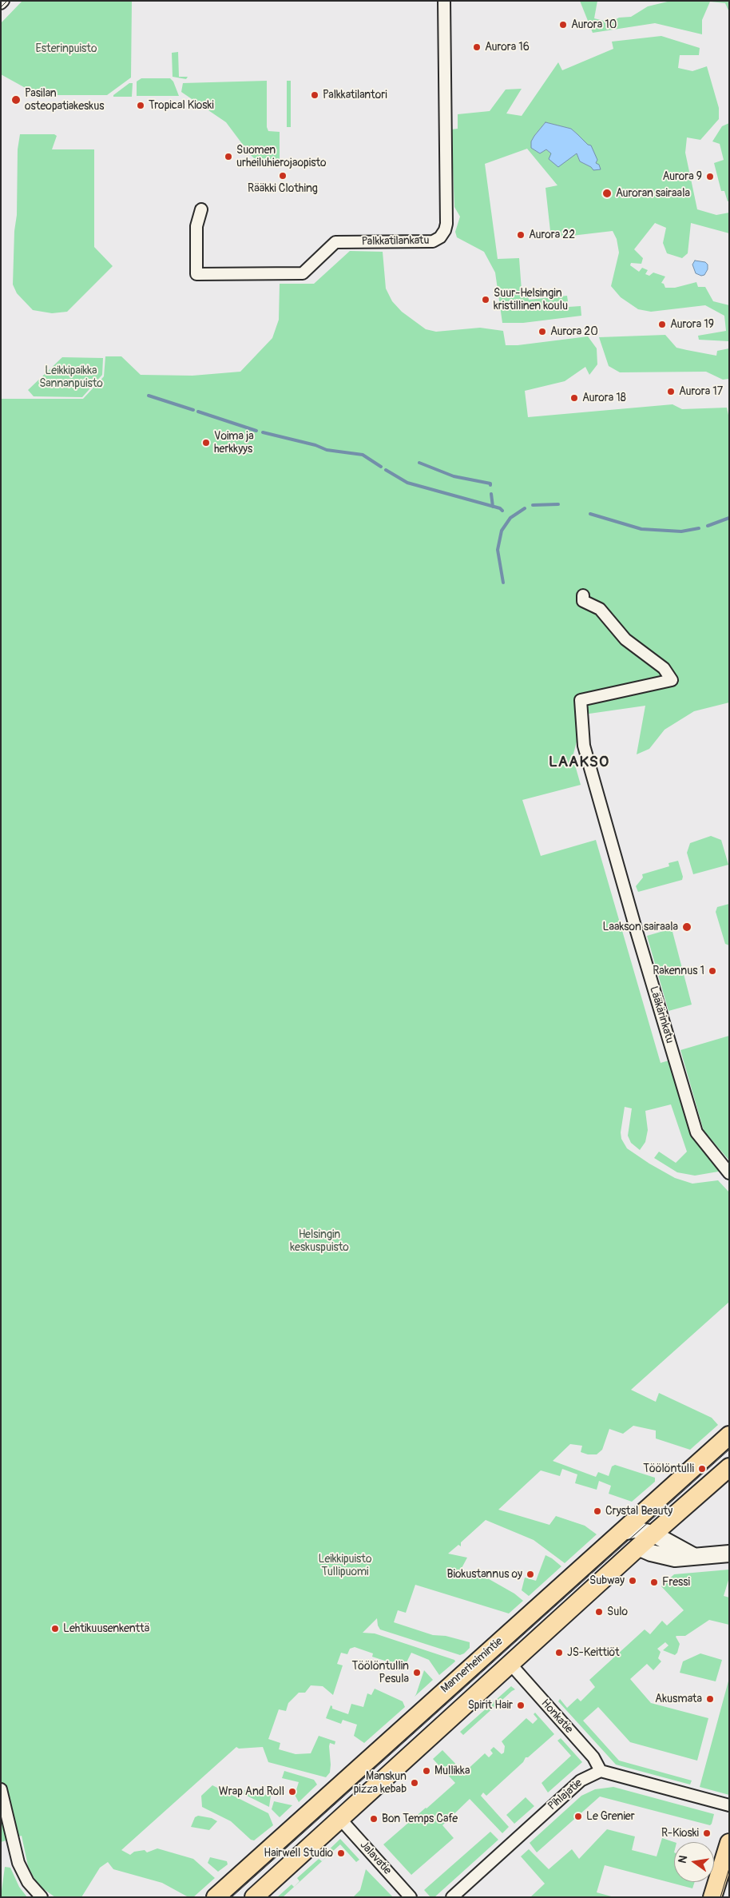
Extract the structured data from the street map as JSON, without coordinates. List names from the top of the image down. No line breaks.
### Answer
{"streets":{"main road":["Mannerheimintie"],"street":["Palkkatilankatu","Lääkärinkatu","Honkatie","Pihlajatie","Jalavatie"]},"crossings":[["Honkatie","Pihlajatie"]],"districts":["LAAKSO"],"parks":["Esterinpuisto","Leikkipaikka Sannanpuisto","Helsingin keskuspuisto","Leikkipuisto Tullipuomi"],"places":["Aurora 10","Aurora 16","Palkkatilantori","Pasilan osteopatiakeskus","Tropical Kioski","Suomen urheiluhierojaopisto","Rääkki Clothing","Aurora 9","Auroran sairaala","Aurora 22","Suur-Helsingin kristillinen koulu","Aurora 19","Aurora 20","Aurora 17","Aurora 18","Voima ja herkkyys","Laakson sairaala","Rakennus 1","Töölöntulli","Crystal Beauty","Biokustannus oy","Subway","Fressi","Sulo","Lehtikuusenkenttä","JS-Keittiöt","Töölöntullin Pesula","Akusmata","Spirit Hair","Mullikka","Manskun pizza kebab","Wrap And Roll","Le Grenier","Bon Temps Cafe","R-Kioski","Hairwell Studio"],"north":"left"}
